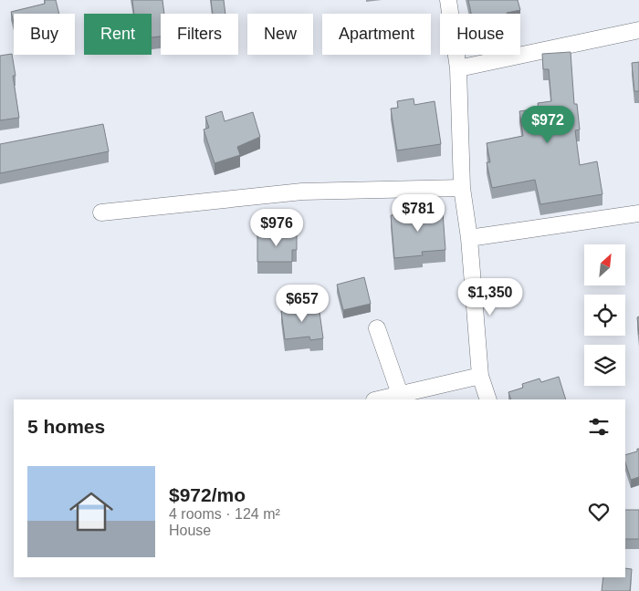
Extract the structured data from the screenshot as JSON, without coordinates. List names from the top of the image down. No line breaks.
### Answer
{"north":"top right","page":{"chip":["Buy","Rent","Filters","New","Apartment","House"],"price":["$972","$781","$976","$1,350","$657"],"heading":"5 homes","list":[{"name":"$972/mo","note":"4 rooms · 124 m² · House"}]}}
